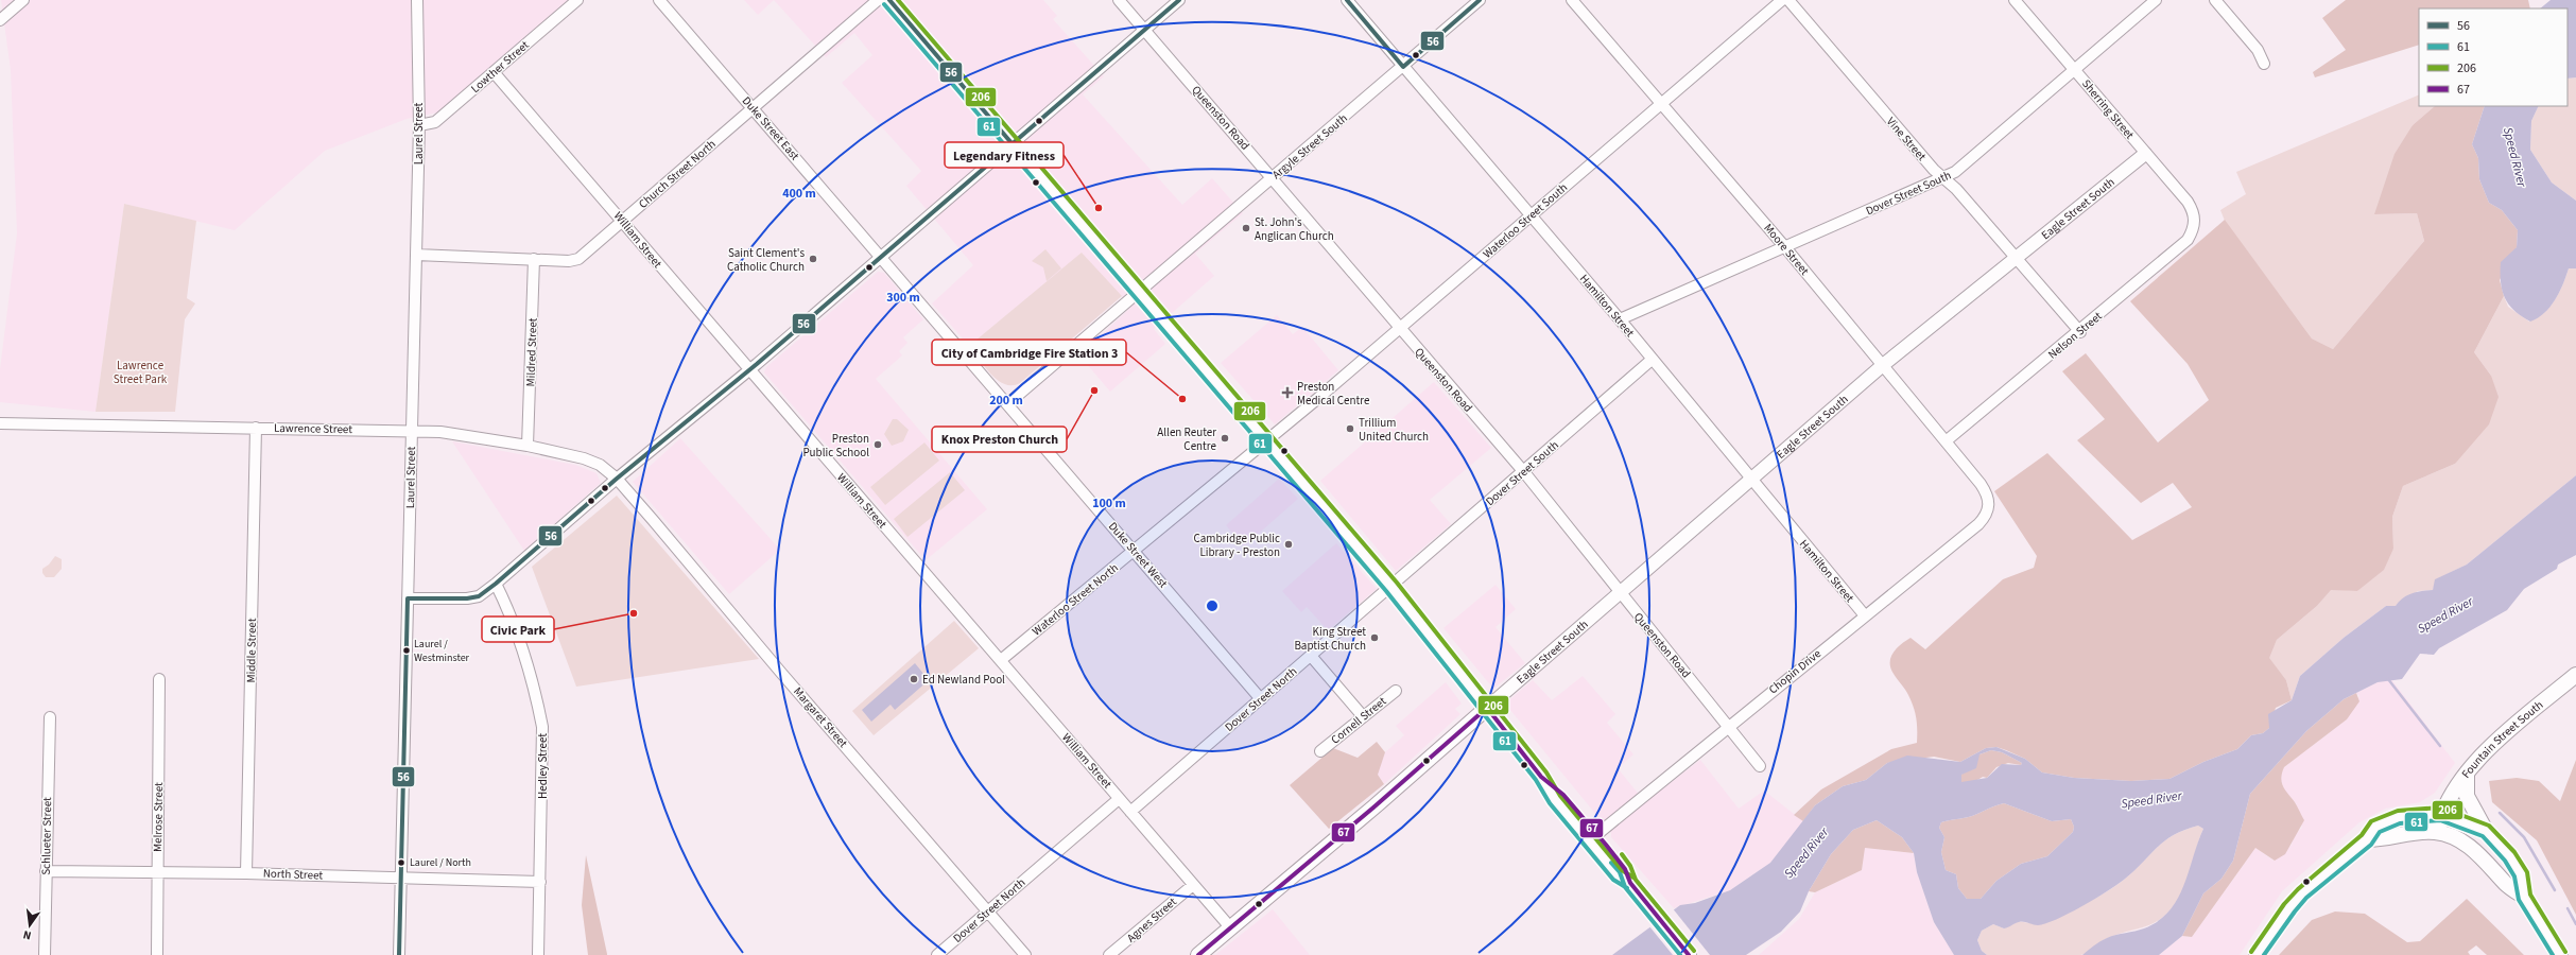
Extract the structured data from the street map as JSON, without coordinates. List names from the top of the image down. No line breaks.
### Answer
{"streets":{"main road":["Fountain Street South"],"street":["Lowther Street","Sherring Street","Queenston Road","Duke Street East","Laurel Street","Vine Street","Argyle Street South","Church Street North","Dover Street South","Eagle Street South","Waterloo Street South","William Street","Moore Street","Hamilton Street","Nelson Street","Mildred Street","Lawrence Street","Duke Street West","Waterloo Street North","Middle Street","Chopin Drive","Dover Street North","Margaret Street","Cornell Street","Hedley Street","Melrose Street","Schlueter Street","North Street","Agnes Street"]},"crossings":[["Lowther Street","Laurel Street"],["Lowther Street","William Street"],["Sherring Street","Dover Street South"],["Sherring Street","Eagle Street South"],["Sherring Street","Nelson Street"],["Queenston Road","Argyle Street South"],["Queenston Road","Dover Street South"],["Queenston Road","Eagle Street South"],["Queenston Road","Waterloo Street South"],["Queenston Road","Chopin Drive"],["Duke Street East","Church Street North"],["Duke Street East","Duke Street West"],["Laurel Street","Church Street North"],["Laurel Street","Lawrence Street"],["Laurel Street","North Street"],["Vine Street","Dover Street South"],["Vine Street","Eagle Street South"],["Vine Street","Nelson Street"],["Argyle Street South","Hamilton Street"],["Argyle Street South","Duke Street West"],["Church Street North","William Street"],["Church Street North","Mildred Street"],["Dover Street South","Moore Street"],["Dover Street South","Hamilton Street"],["Dover Street South","Dover Street North"],["Eagle Street South","Moore Street"],["Eagle Street South","Hamilton Street"],["Waterloo Street South","Moore Street"],["Waterloo Street South","Hamilton Street"],["Waterloo Street South","Waterloo Street North"],["William Street","Waterloo Street North"],["William Street","Dover Street North"],["William Street","Agnes Street"],["Moore Street","Nelson Street"],["Moore Street","Chopin Drive"],["Hamilton Street","Chopin Drive"],["Mildred Street","Lawrence Street"],["Lawrence Street","Middle Street"],["Lawrence Street","Margaret Street"],["Duke Street West","Waterloo Street North"],["Duke Street West","Dover Street North"],["Middle Street","North Street"],["Dover Street North","Margaret Street"],["Hedley Street","North Street"],["Melrose Street","North Street"],["Schlueter Street","North Street"]],"water":["Speed River"],"parks":["Lawrence Street Park"],"places":{"other":["Legendary Fitness","St. John's Anglican Church","Saint Clement's Catholic Church","Knox Preston Church","City of Cambridge Fire Station 3","Trillium United Church","Allen Reuter Centre","Preston Public School","Cambridge Public Library - Preston","Civic Park","King Street Baptist Church","Laurel / Westminster","Ed Newland Pool","Laurel / North"],"health":["Preston Medical Centre"]},"lines":["transit line 56","transit line 206","transit line 61","transit line 67"],"legend":["56","61","206","67"],"north":"bottom","rings":["400 m","300 m","200 m","100 m"]}
